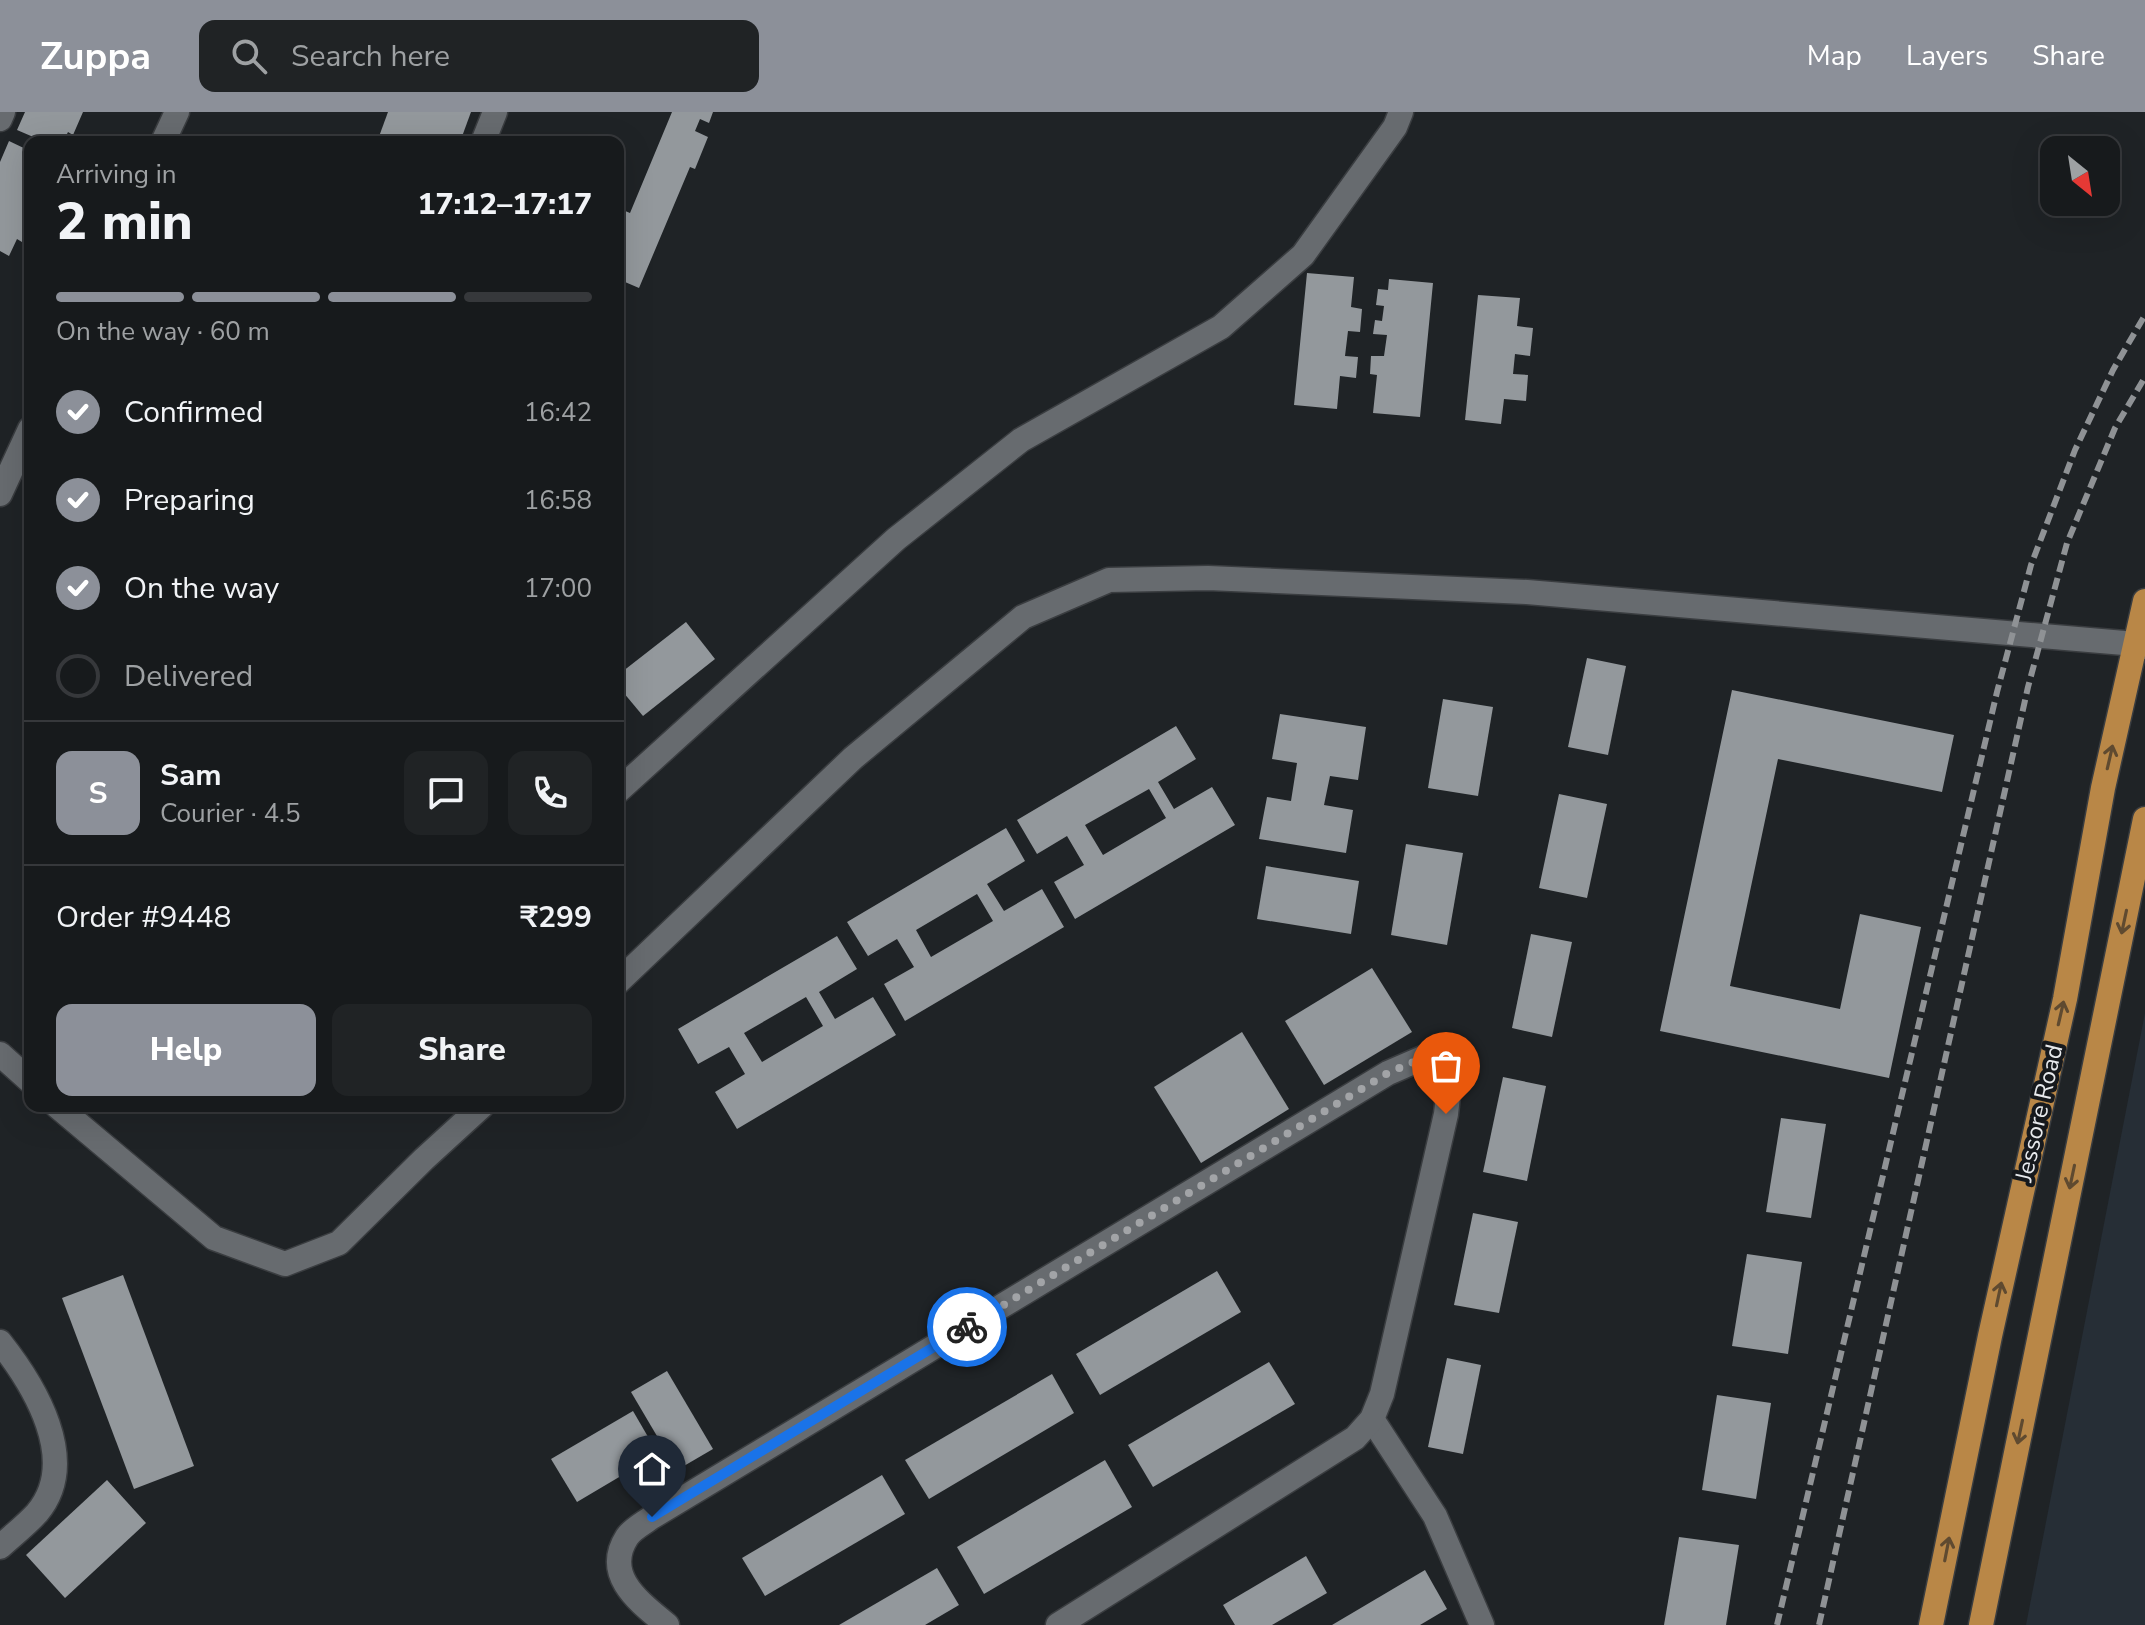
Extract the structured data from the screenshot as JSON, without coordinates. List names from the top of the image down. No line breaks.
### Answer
{"streets":{"main road":["Jessore Road"]},"north":"bottom right","page":{"header":"Zuppa","search":"Search here","nav":["Map","Layers","Share"],"heading":["2 min","Arriving in","17:12–17:17"],"panel":["Sam","Courier · 4.5","Order #9448","₹299"],"bar":"On the way · 60 m","list":[["Confirmed","16:42"],["Preparing","16:58"],["On the way","17:00"],"Delivered"],"round":"S","buttons":["Help","Share"]}}
